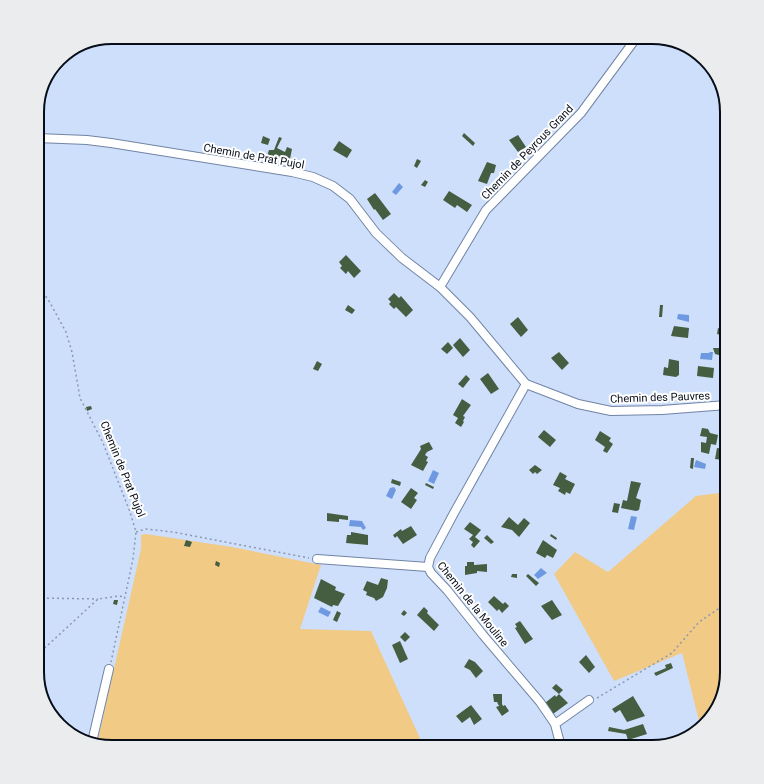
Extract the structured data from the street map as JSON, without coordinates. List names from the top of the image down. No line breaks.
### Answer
{"streets":{"street":["Chemin de Peyrous Grand","Chemin de Prat Pujol","Chemin des Pauvres","Chemin de la Mouline"]},"crossings":[["Chemin de Peyrous Grand","Chemin de Prat Pujol"],["Chemin de Prat Pujol","Chemin des Pauvres"],["Chemin de Prat Pujol","Chemin de la Mouline"],["Chemin des Pauvres","Chemin de la Mouline"]]}
